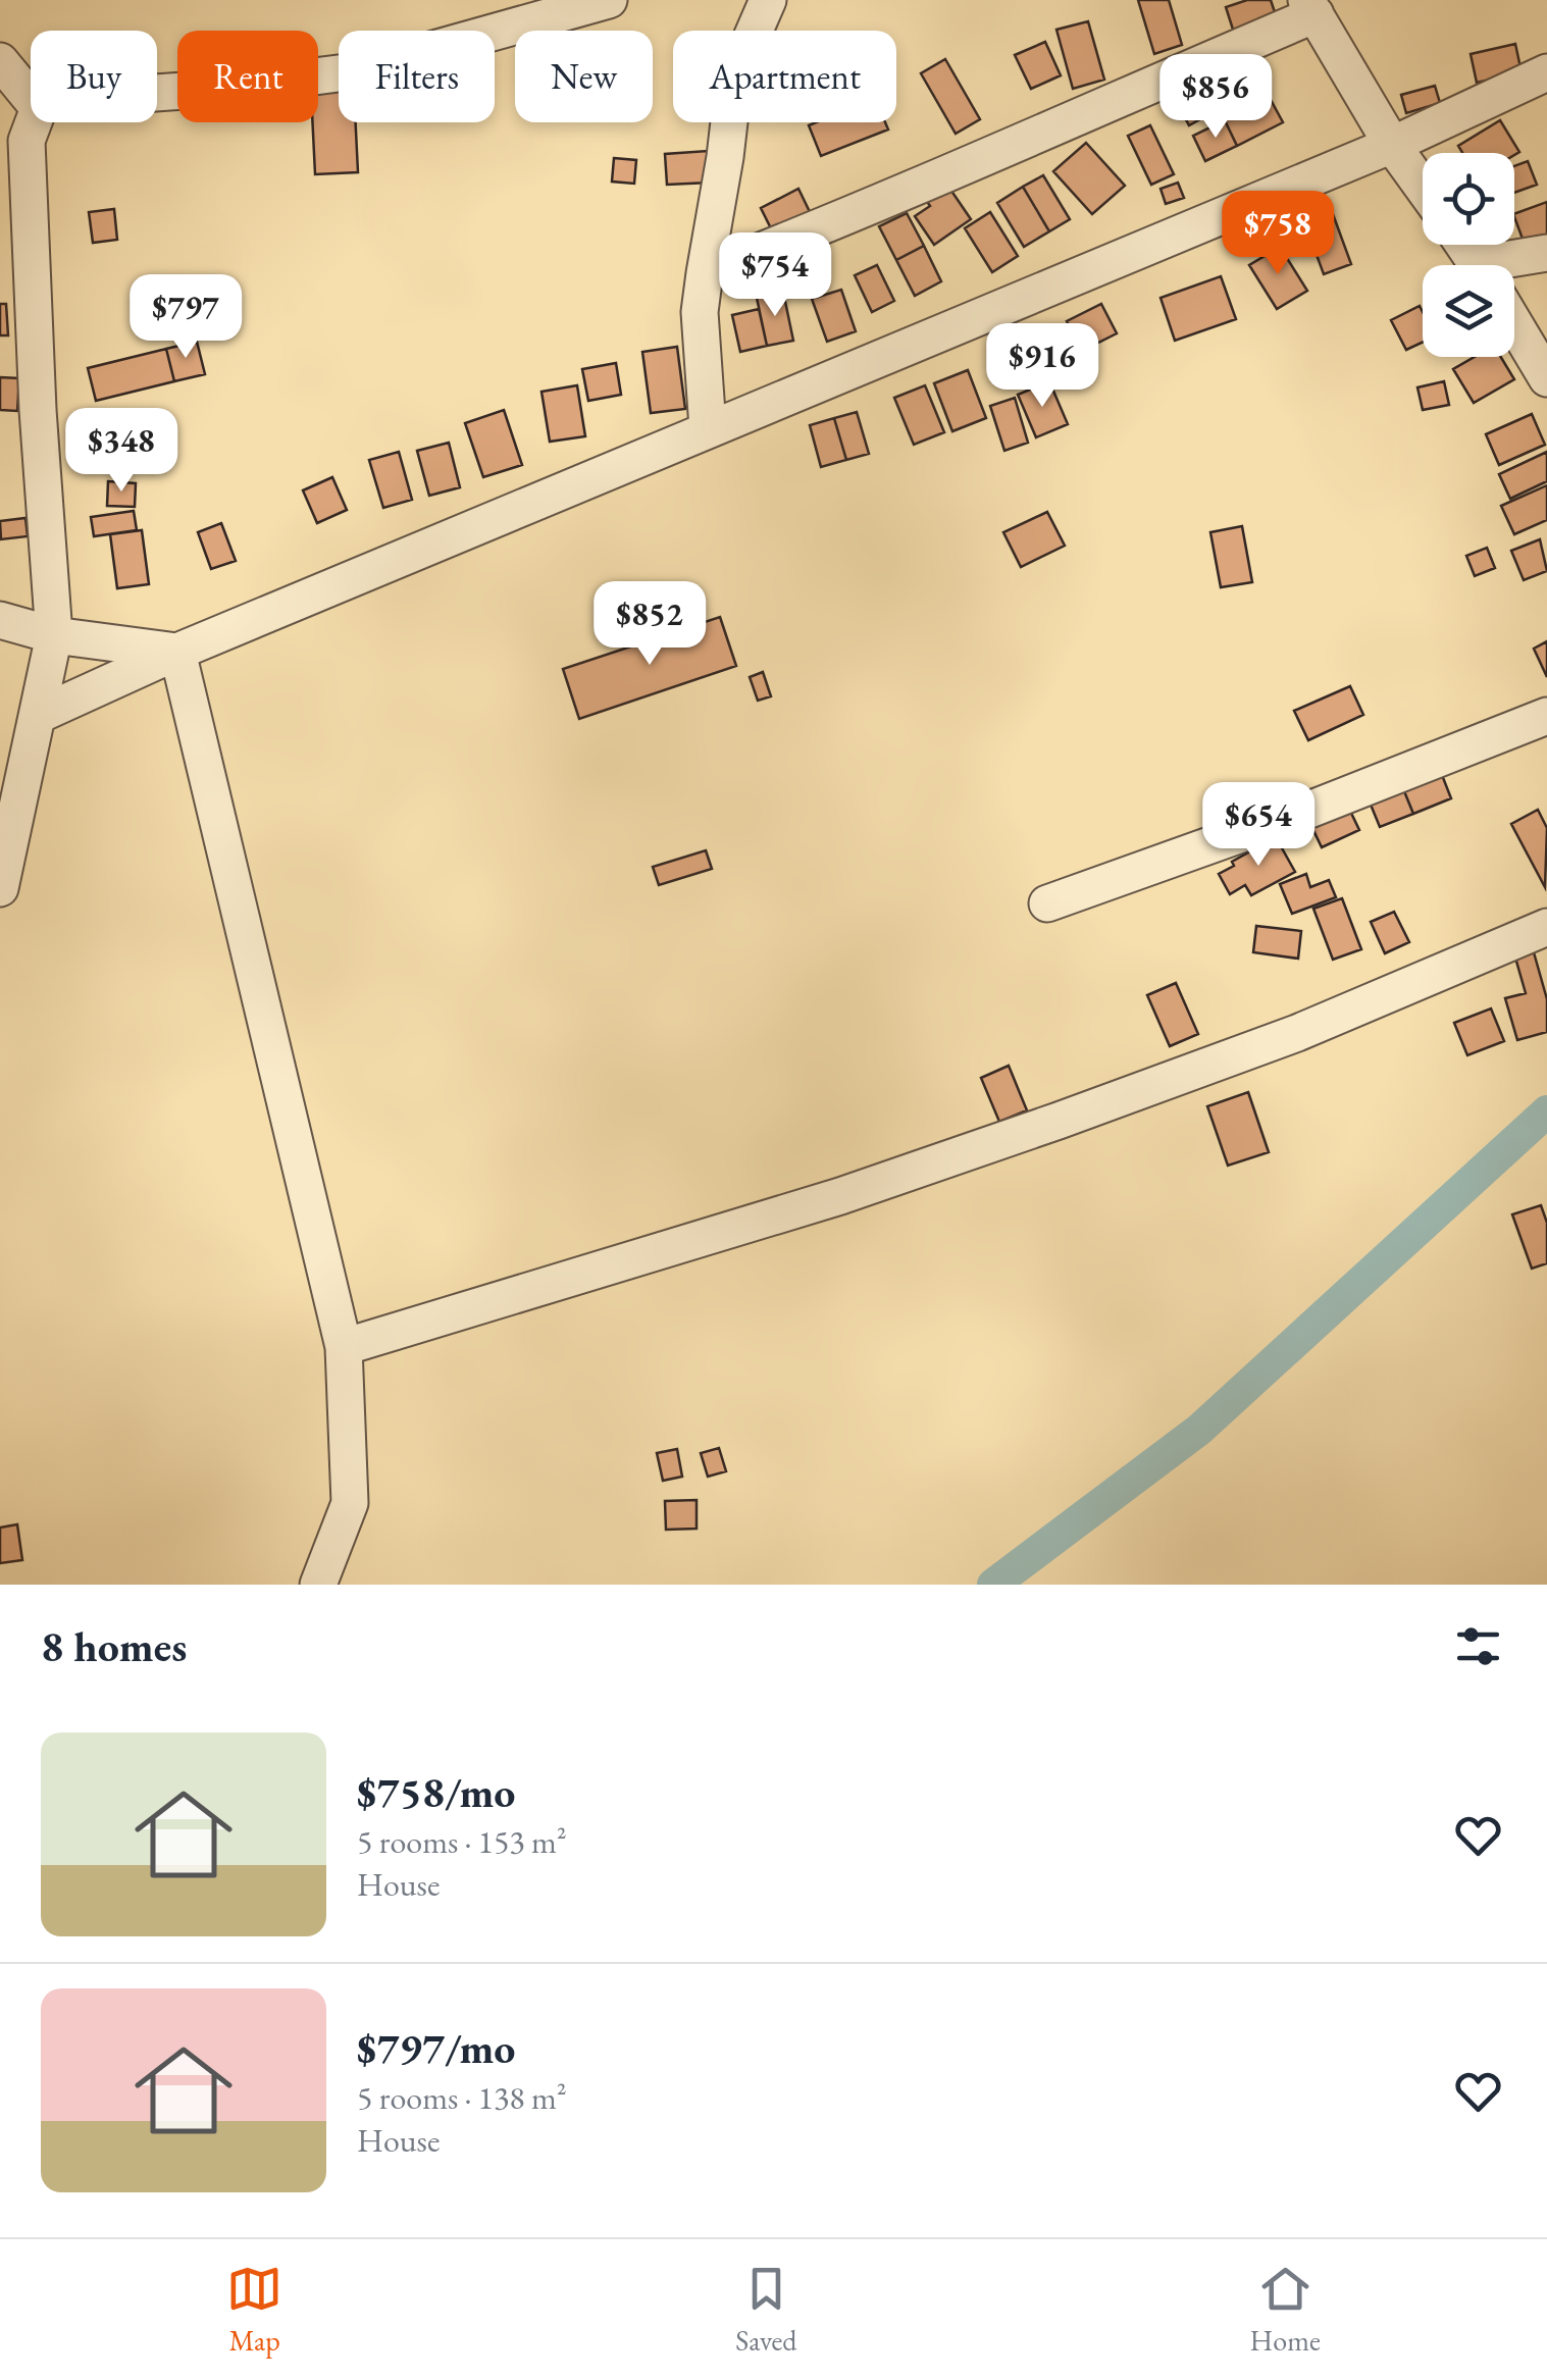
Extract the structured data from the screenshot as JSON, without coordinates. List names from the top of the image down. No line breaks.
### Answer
{"page":{"chip":["Buy","Rent","Filters","New","Apartment"],"price":["$856","$758","$754","$797","$916","$348","$852","$654"],"heading":"8 homes","list":[{"name":"$758/mo","note":"5 rooms · 153 m² · House"},{"name":"$797/mo","note":"5 rooms · 138 m² · House"}],"tabs":["Map","Saved","Home"]}}
